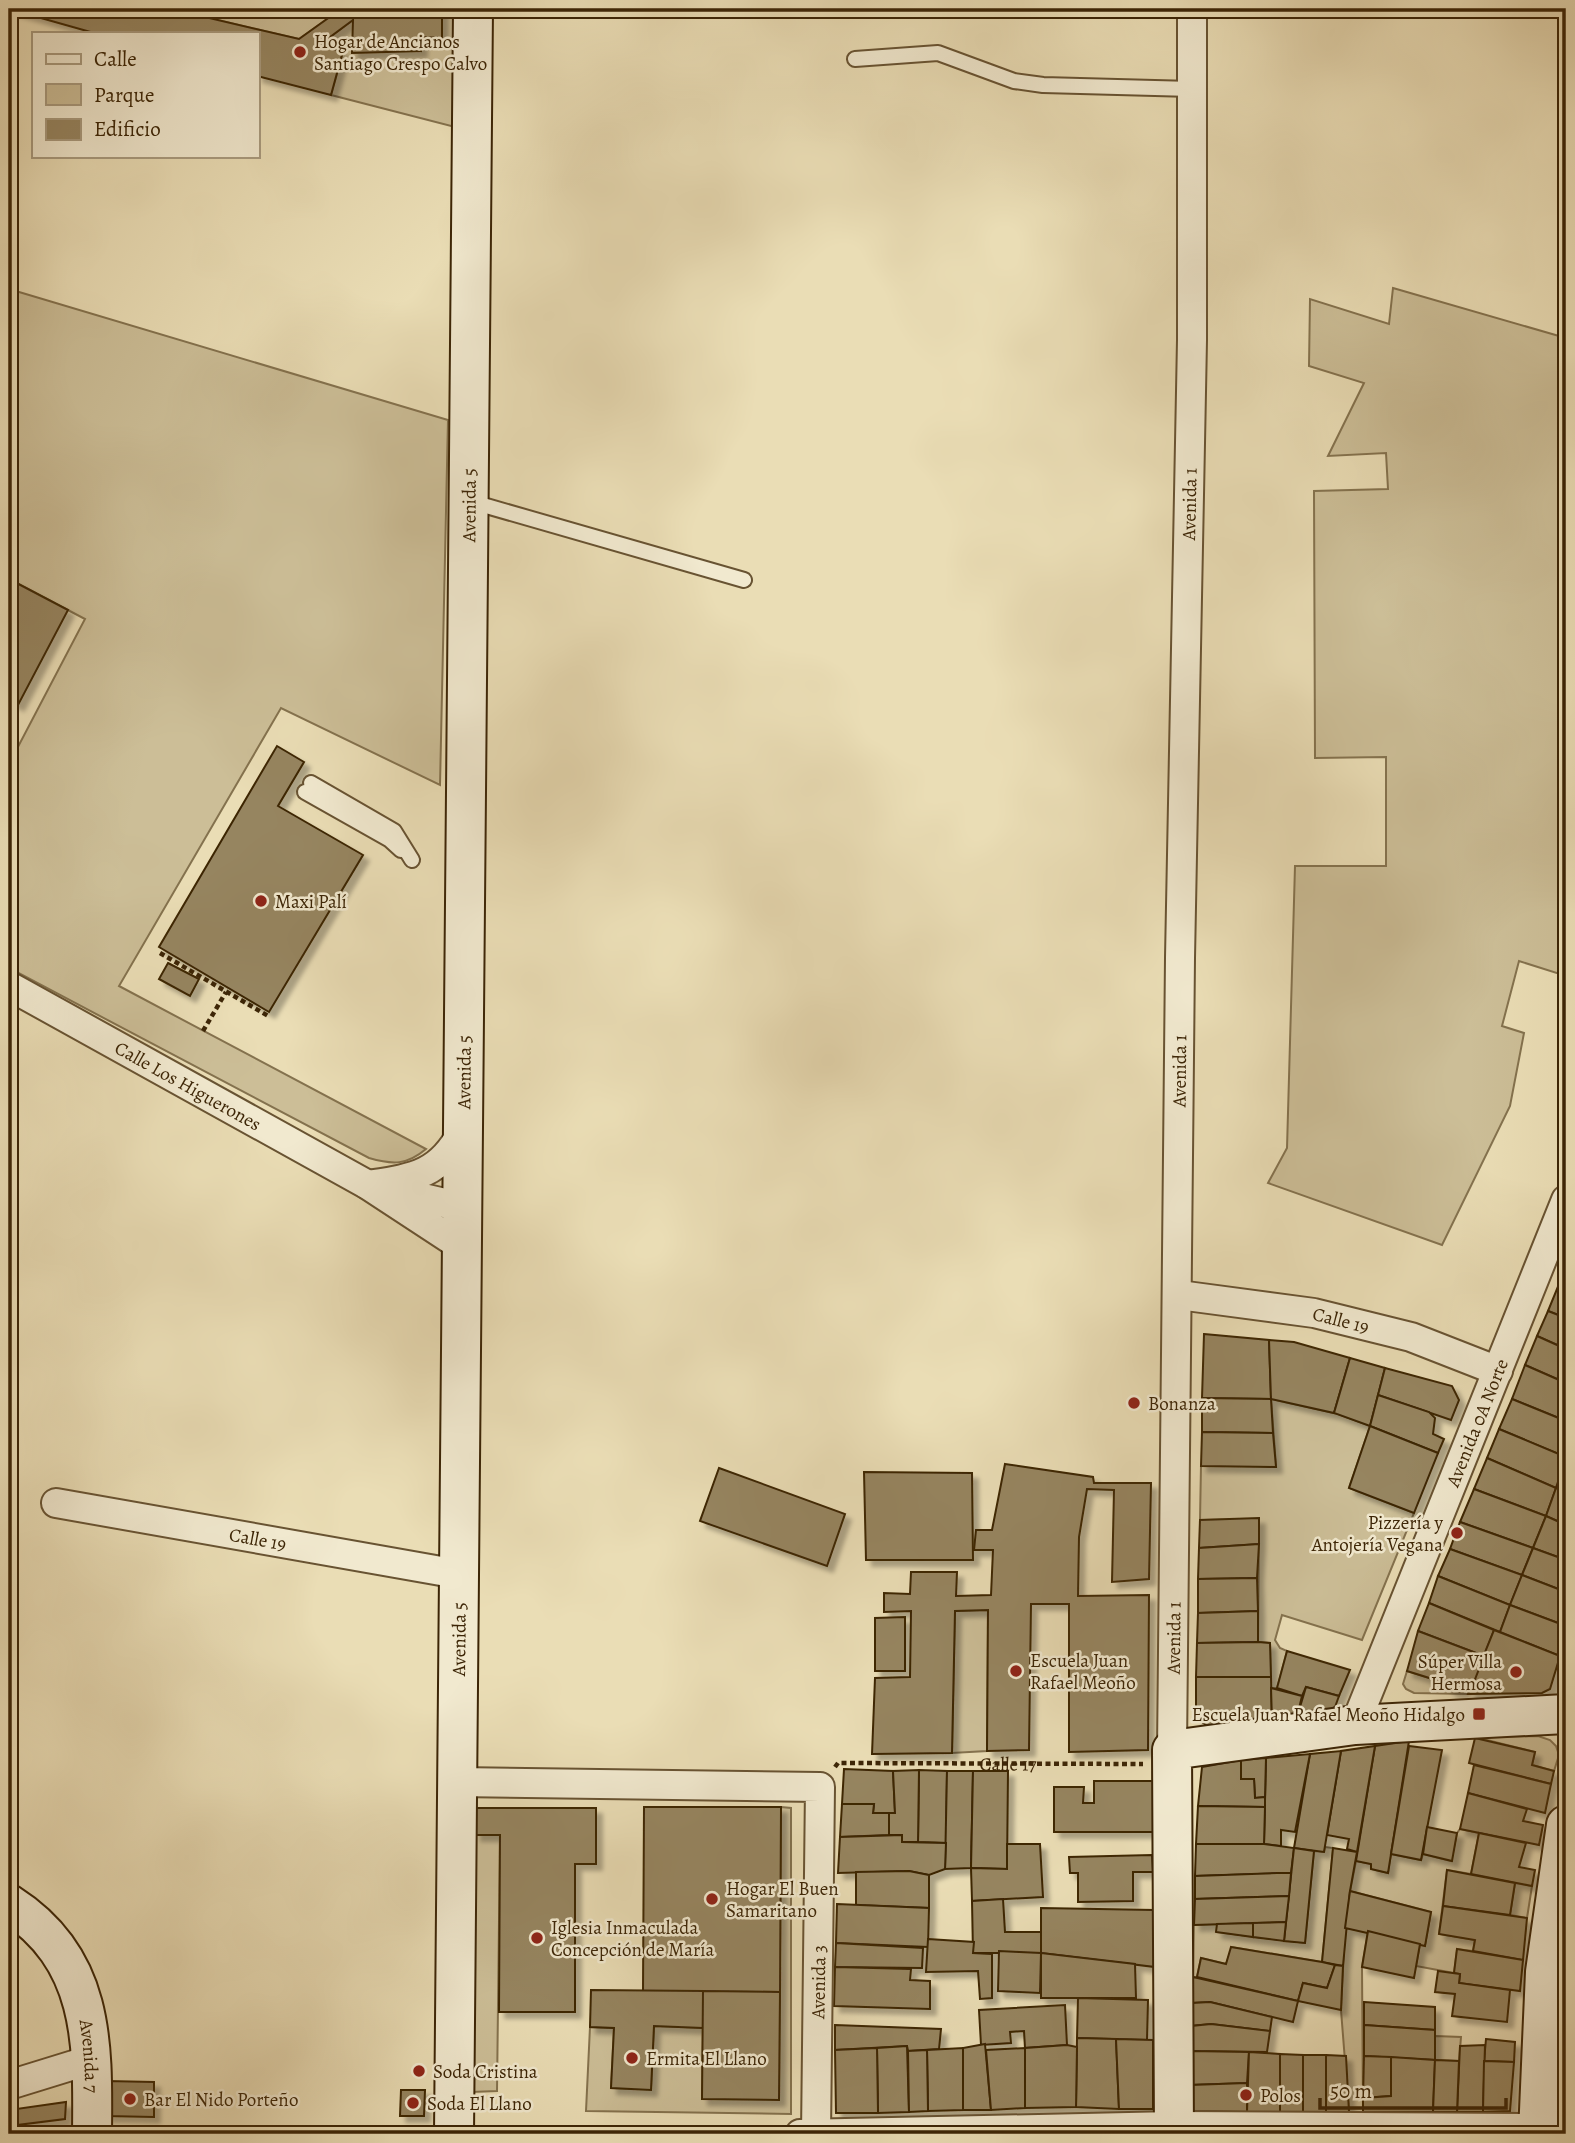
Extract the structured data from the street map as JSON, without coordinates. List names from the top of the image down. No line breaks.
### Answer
{"streets":{"street":["Avenida 5","Avenida 1","Calle Los Higuerones","Calle 19","Avenida 0A Norte","Avenida 3","Avenida 7"],"path":["Calle 17"]},"crossings":[["Avenida 5","Calle Los Higuerones"],["Avenida 5","Calle 19"],["Avenida 1","Calle 19"],["Avenida 1","Calle 17"],["Calle 19","Avenida 0A Norte"],["Calle 17","Avenida 3"]],"places":{"other":["Hogar de Ancianos Santiago Crespo Calvo","Maxi Palí","Bonanza","Pizzería y Antojería Vegana","Escuela Juan Rafael Meoño","Súper Villa Hermosa","Hogar El Buen Samaritano","Iglesia Inmaculada Concepción de María","Ermita El Llano","Soda Cristina","Polos","Bar El Nido Porteño","Soda El Llano"],"transit":["Escuela Juan Rafael Meoño Hidalgo"]},"legend":["Calle","Parque","Edificio"],"scale_bar":"50 m"}
